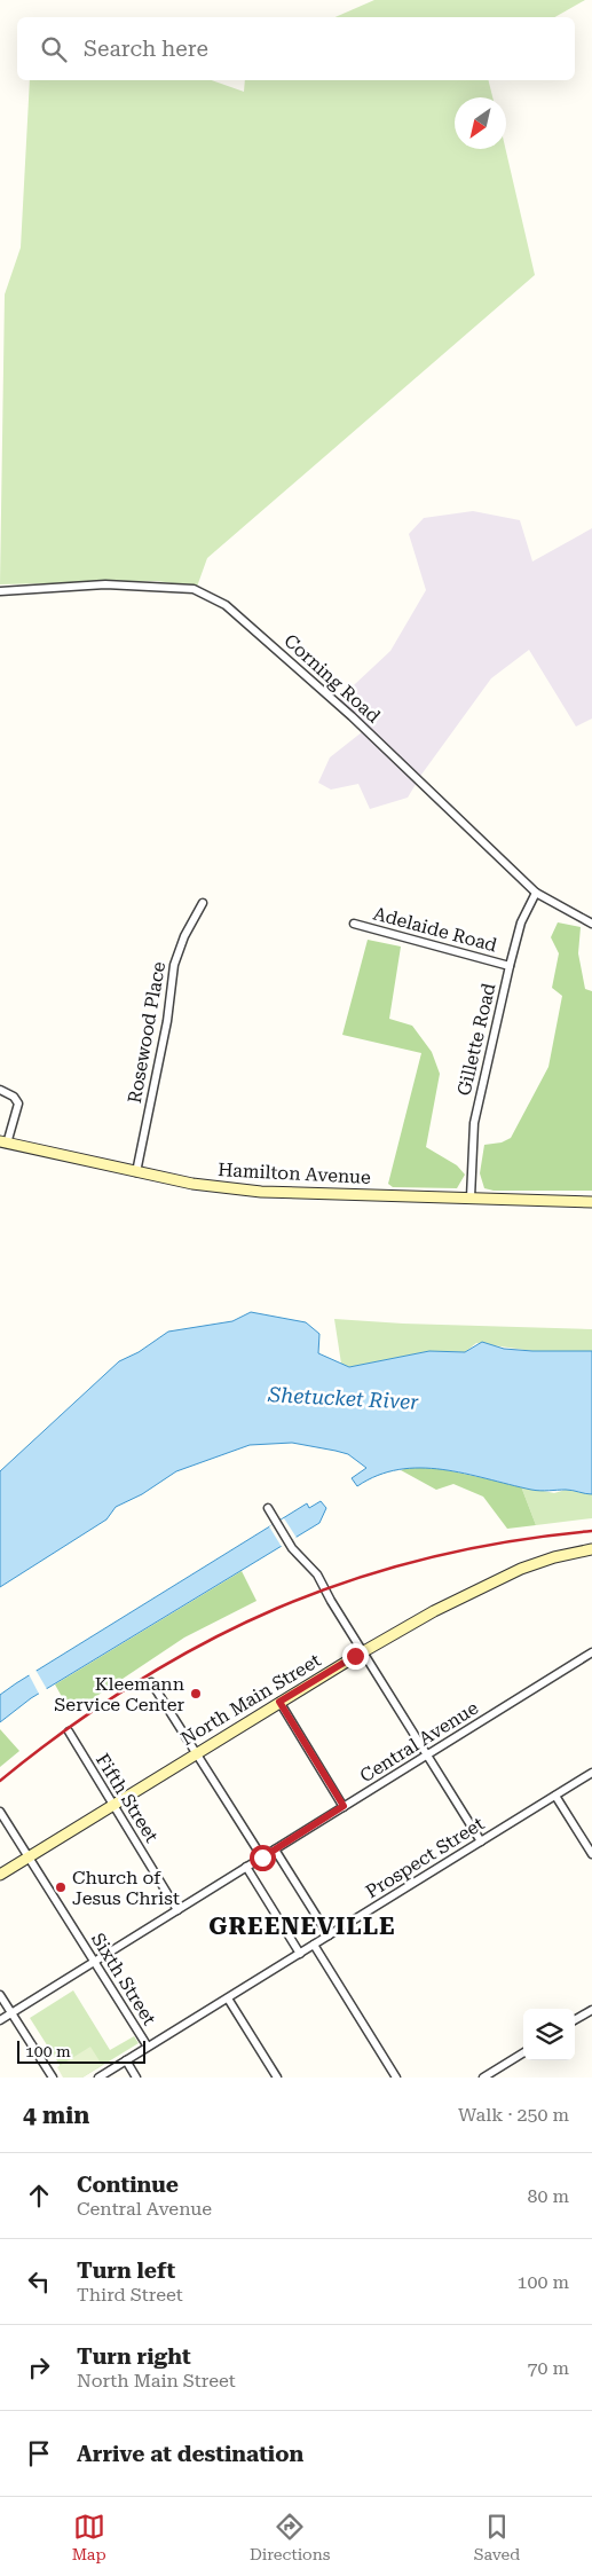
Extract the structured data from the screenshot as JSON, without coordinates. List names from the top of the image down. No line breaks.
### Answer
{"streets":{"main road":["Hamilton Avenue","North Main Street"],"street":["Corning Road","Adelaide Road","Rosewood Place","Gillette Road","Central Avenue","Fifth Street","Prospect Street","Sixth Street"]},"crossings":[["Corning Road","Gillette Road"],["Adelaide Road","Gillette Road"],["Rosewood Place","Hamilton Avenue"],["Gillette Road","Hamilton Avenue"],["North Main Street","Fifth Street"],["North Main Street","Sixth Street"],["Central Avenue","Fifth Street"],["Central Avenue","Sixth Street"],["Prospect Street","Sixth Street"]],"districts":["GREENEVILLE"],"water":["Shetucket River"],"places":["Kleemann Service Center","Church of Jesus Christ"],"scale_bar":"100 m","north":"bottom left","page":{"search":"Search here","scale":"100 m","heading":["4 min","Walk · 250 m"],"list":[["Continue","Central Avenue","80 m"],["Turn left","Third Street","100 m"],["Turn right","North Main Street","70 m"],"Arrive at destination"],"nav":["Map","Directions","Saved"]}}
